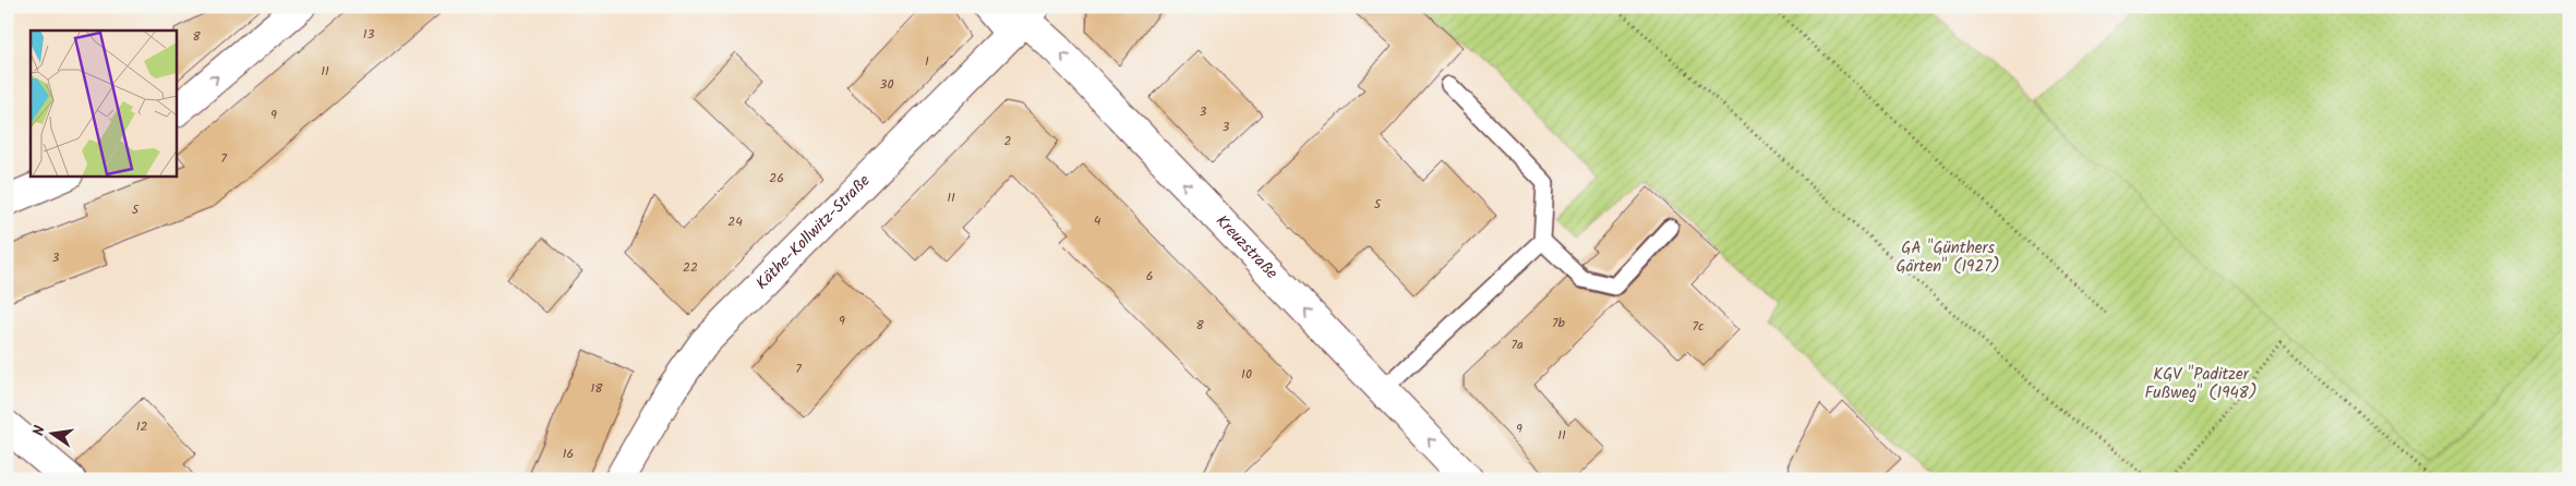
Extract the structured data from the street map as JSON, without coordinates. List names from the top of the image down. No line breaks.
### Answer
{"streets":{"street":["Käthe-Kollwitz-Straße","Kreuzstraße"]},"crossings":[["Käthe-Kollwitz-Straße","Kreuzstraße"]],"one_way":["Kreuzstraße"],"parks":["GA \"Günthers Gärten\" (1927)","KGV \"Paditzer Fußweg\" (1948)"],"house_numbers":["13","8","1","11","30","3","9","3","2","7","26","11","5","5","4","24","3","22","6","9","7b","8","7c","7a","7","10","18","12","9","11","16"],"north":"left"}
